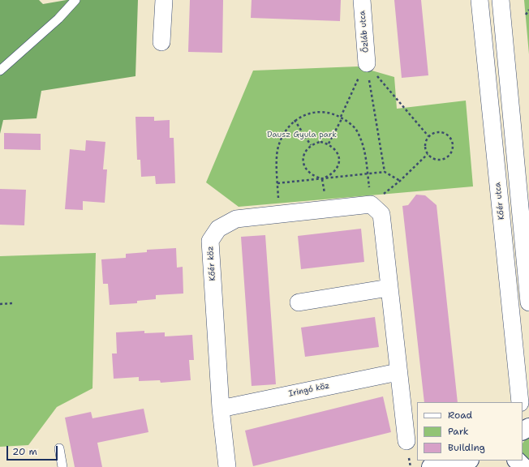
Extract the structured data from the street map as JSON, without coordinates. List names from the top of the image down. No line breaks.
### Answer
{"streets":{"street":["Őzláb utca","Kőér utca","Kőér köz","Iringó köz"]},"crossings":[["Kőér köz","Iringó köz"]],"parks":["Dausz Gyula park"],"legend":["Road","Park","Building"],"scale_bar":"20 m"}
